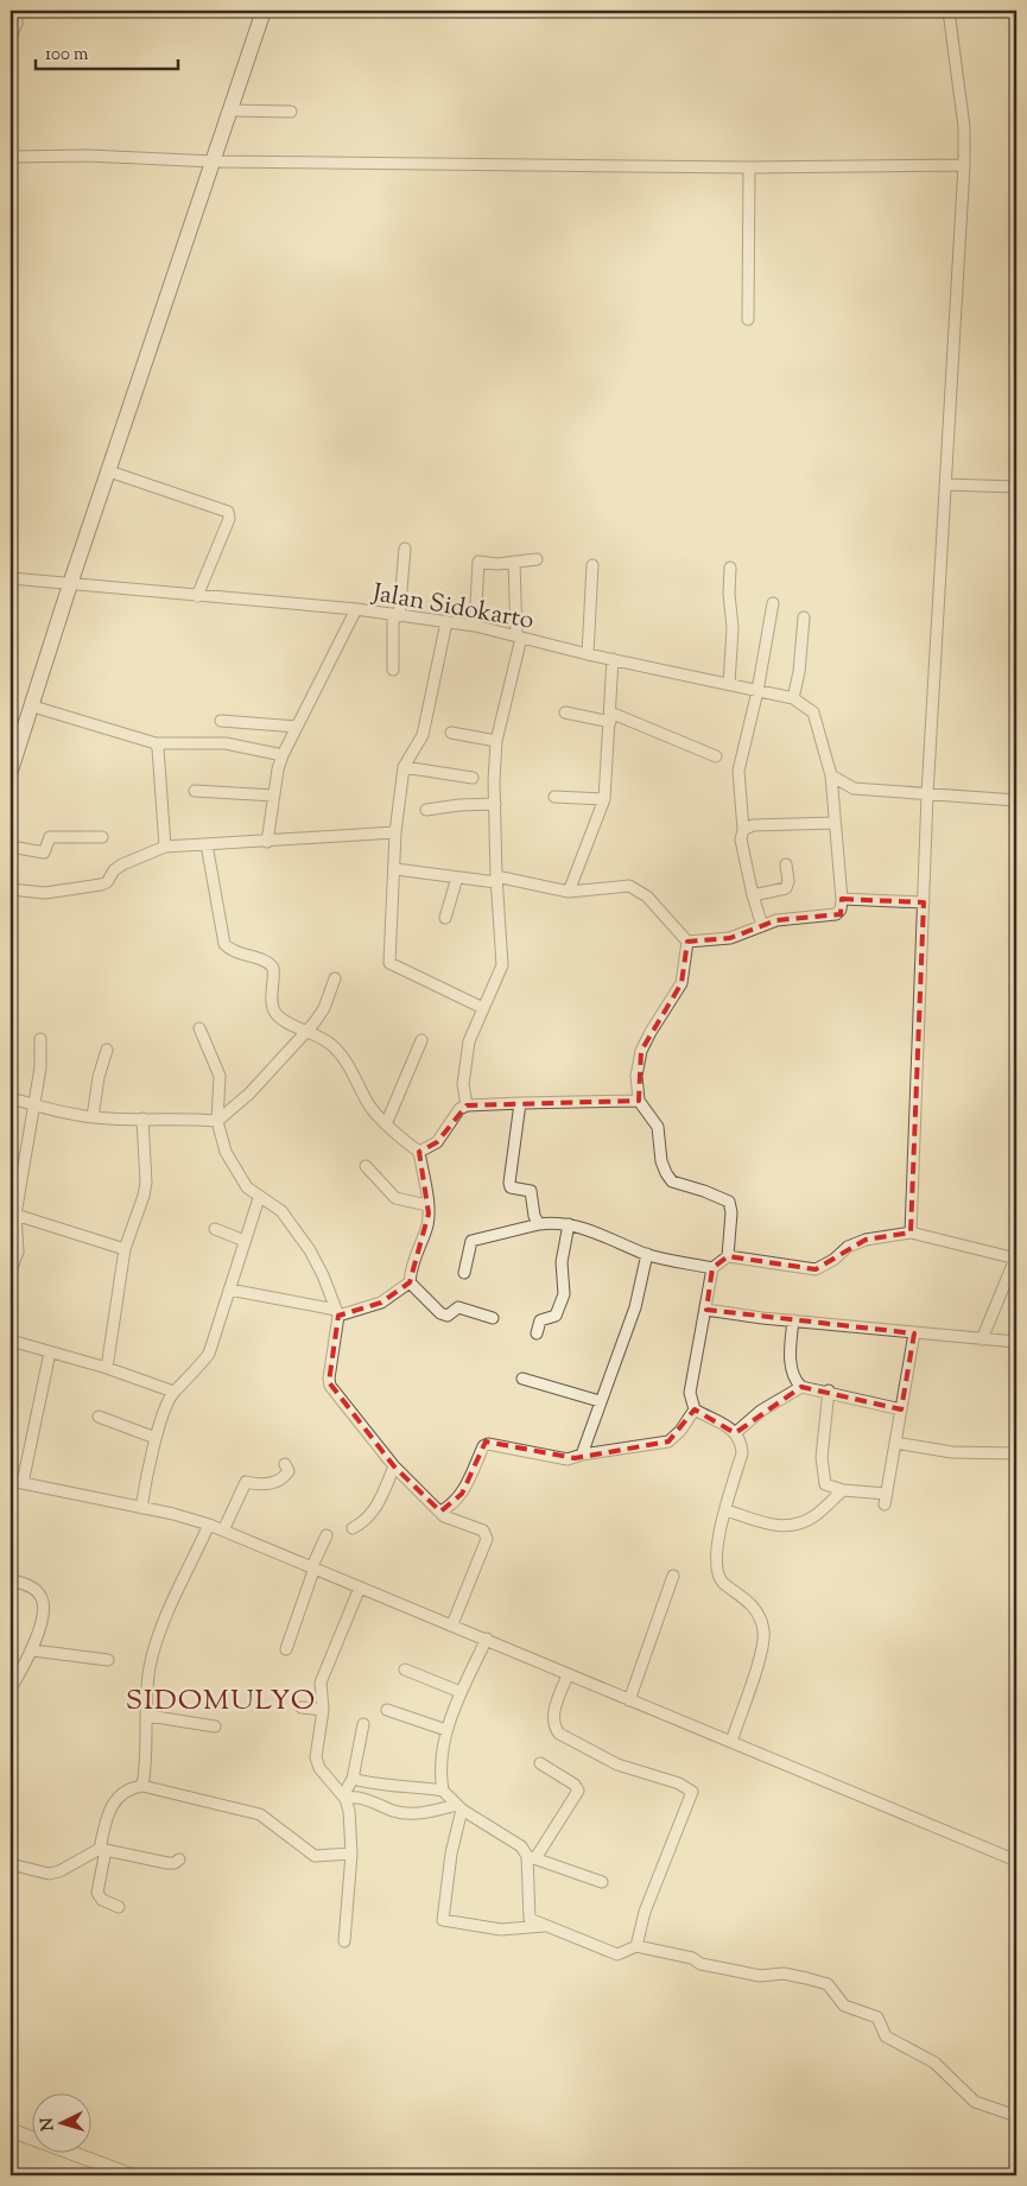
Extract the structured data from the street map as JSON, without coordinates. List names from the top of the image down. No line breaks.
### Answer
{"streets":{"street":["Jalan Sidokarto"]},"districts":["SIDOMULYO"],"scale_bar":"100 m","north":"left"}
